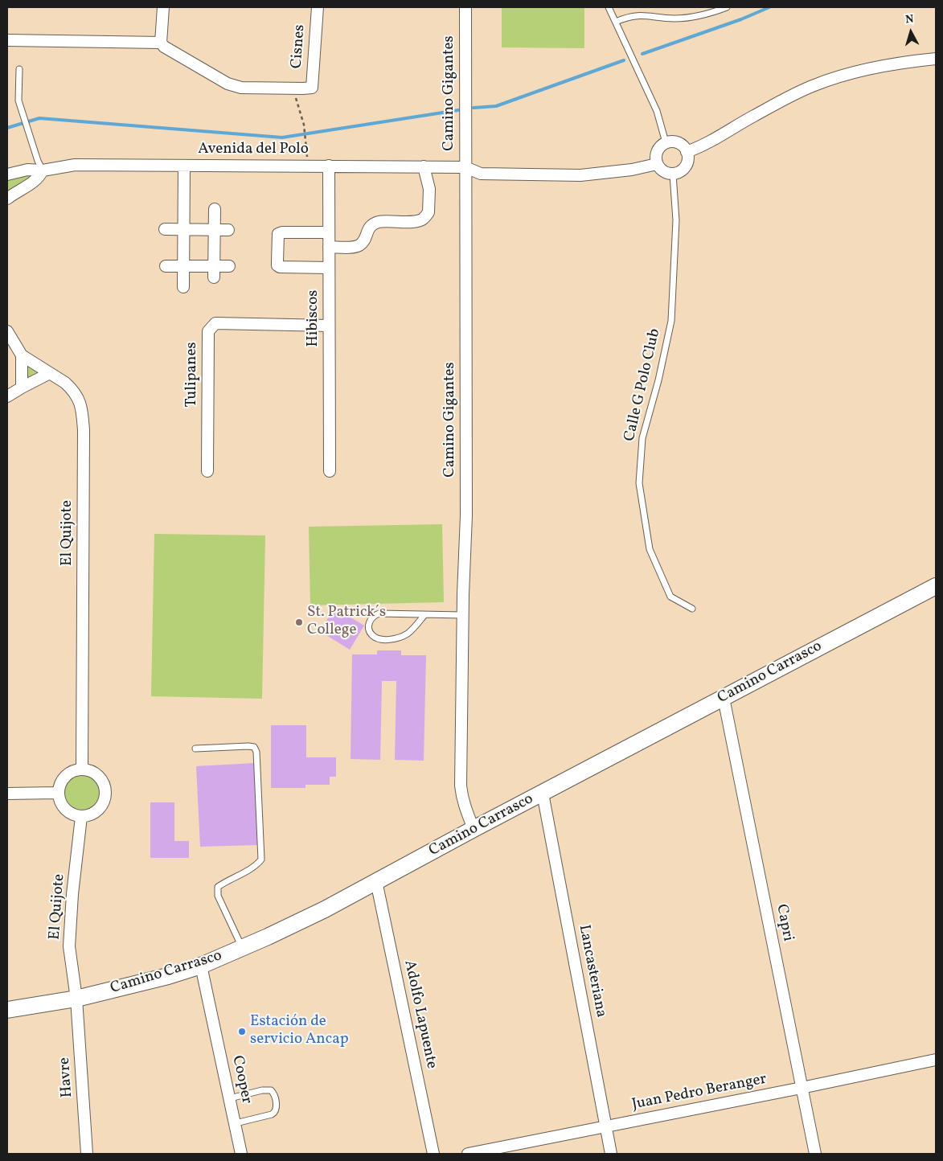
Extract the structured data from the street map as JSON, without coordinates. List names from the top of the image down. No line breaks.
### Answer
{"streets":{"main road":["Camino Carrasco"],"street":["Cisnes","Camino Gigantes","Avenida del Polo","Hibiscos","Tulipanes","El Quijote","Capri","Lancasteriana","Adolfo Lapuente","Havre","Cooper","Juan Pedro Beranger"],"lane":["Calle G Polo Club"]},"crossings":[["Camino Gigantes","Avenida del Polo"],["Camino Gigantes","Camino Carrasco"],["Avenida del Polo","Hibiscos"],["Avenida del Polo","Calle G Polo Club"],["Hibiscos","Tulipanes"],["El Quijote","Camino Carrasco"],["El Quijote","Havre"],["Camino Carrasco","Capri"],["Camino Carrasco","Lancasteriana"],["Camino Carrasco","Adolfo Lapuente"],["Camino Carrasco","Havre"],["Camino Carrasco","Cooper"],["Capri","Juan Pedro Beranger"],["Lancasteriana","Juan Pedro Beranger"]],"places":["St. Patrick´s College","Estación de servicio Ancap"],"north":"top"}
